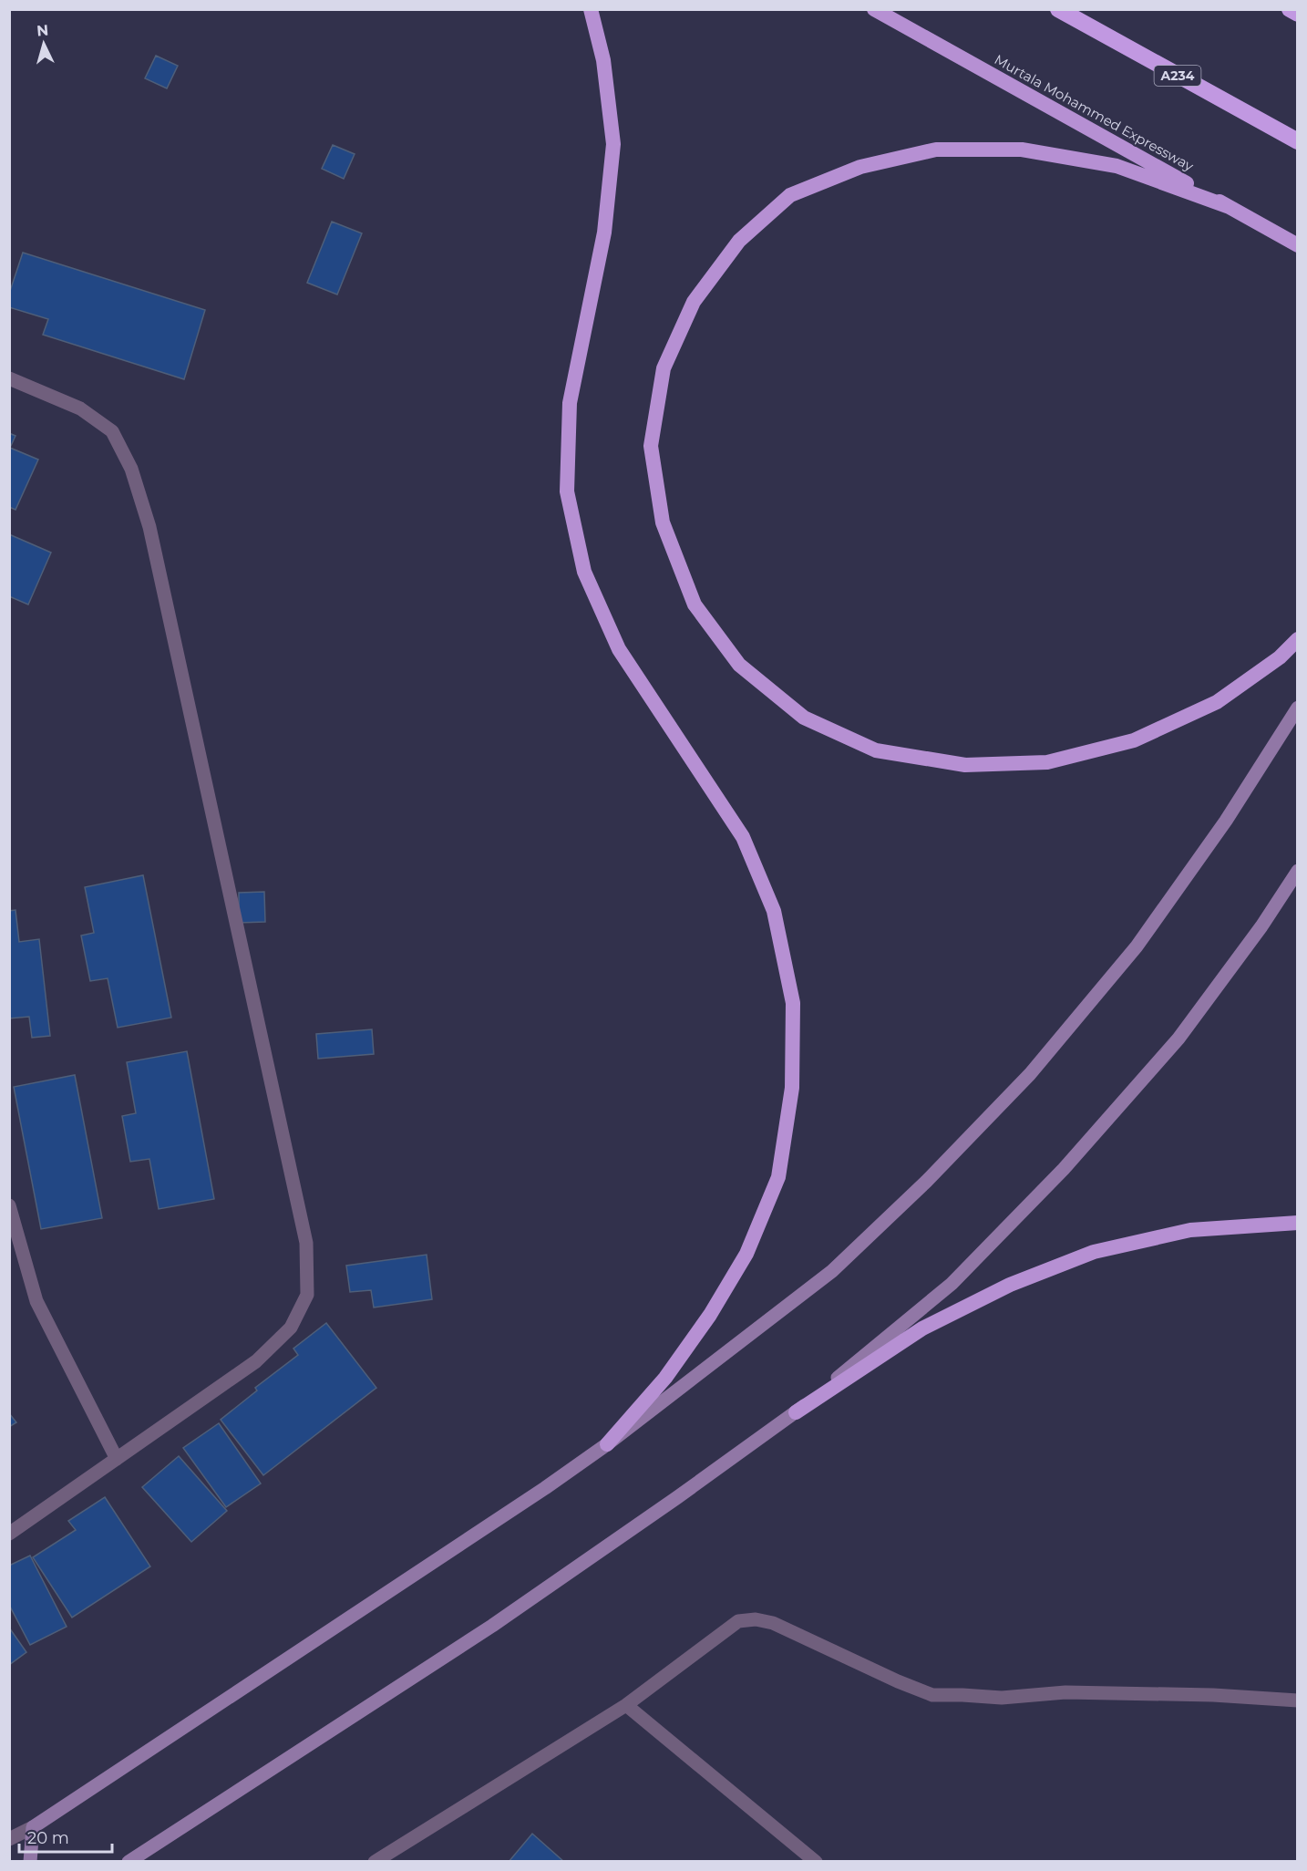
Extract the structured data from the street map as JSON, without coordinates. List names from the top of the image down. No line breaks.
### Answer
{"streets":{"highway":["A234","Murtala Mohammed Expressway"]},"scale_bar":"20 m","north":"top"}
